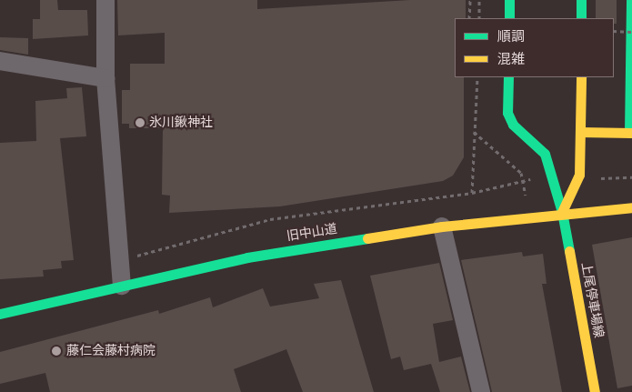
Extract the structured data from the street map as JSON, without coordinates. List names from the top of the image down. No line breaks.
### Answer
{"streets":{"main road":["旧中山道","上尾停車場線"]},"crossings":[["旧中山道","上尾停車場線"]],"places":["氷川鍬神社","藤仁会藤村病院"],"legend":["順調","混雑"]}
